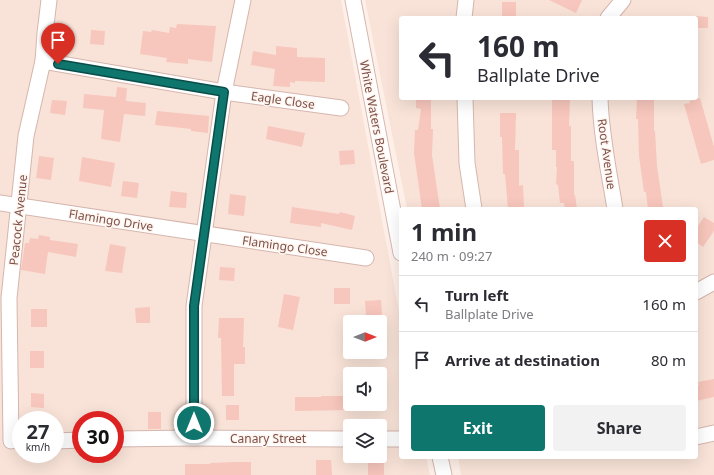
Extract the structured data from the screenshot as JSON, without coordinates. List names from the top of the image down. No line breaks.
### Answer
{"streets":{"street":["Eagle Close","White Waters Boulevard","Root Avenue","Peacock Avenue","Flamingo Drive","Flamingo Close","Canary Street"]},"crossings":[["Eagle Close","Peacock Avenue"],["Peacock Avenue","Flamingo Drive"],["Flamingo Drive","Flamingo Close"]],"north":"right","page":{"turn":["160 m","Ballplate Drive"],"heading":["1 min","240 m · 09:27"],"list":[{"name":"Turn left","note":"Ballplate Drive","value":"160 m"},{"name":"Arrive at destination","value":"80 m"}],"buttons":["Exit","Share"],"speed":"27 km/h","limit":"30"}}
